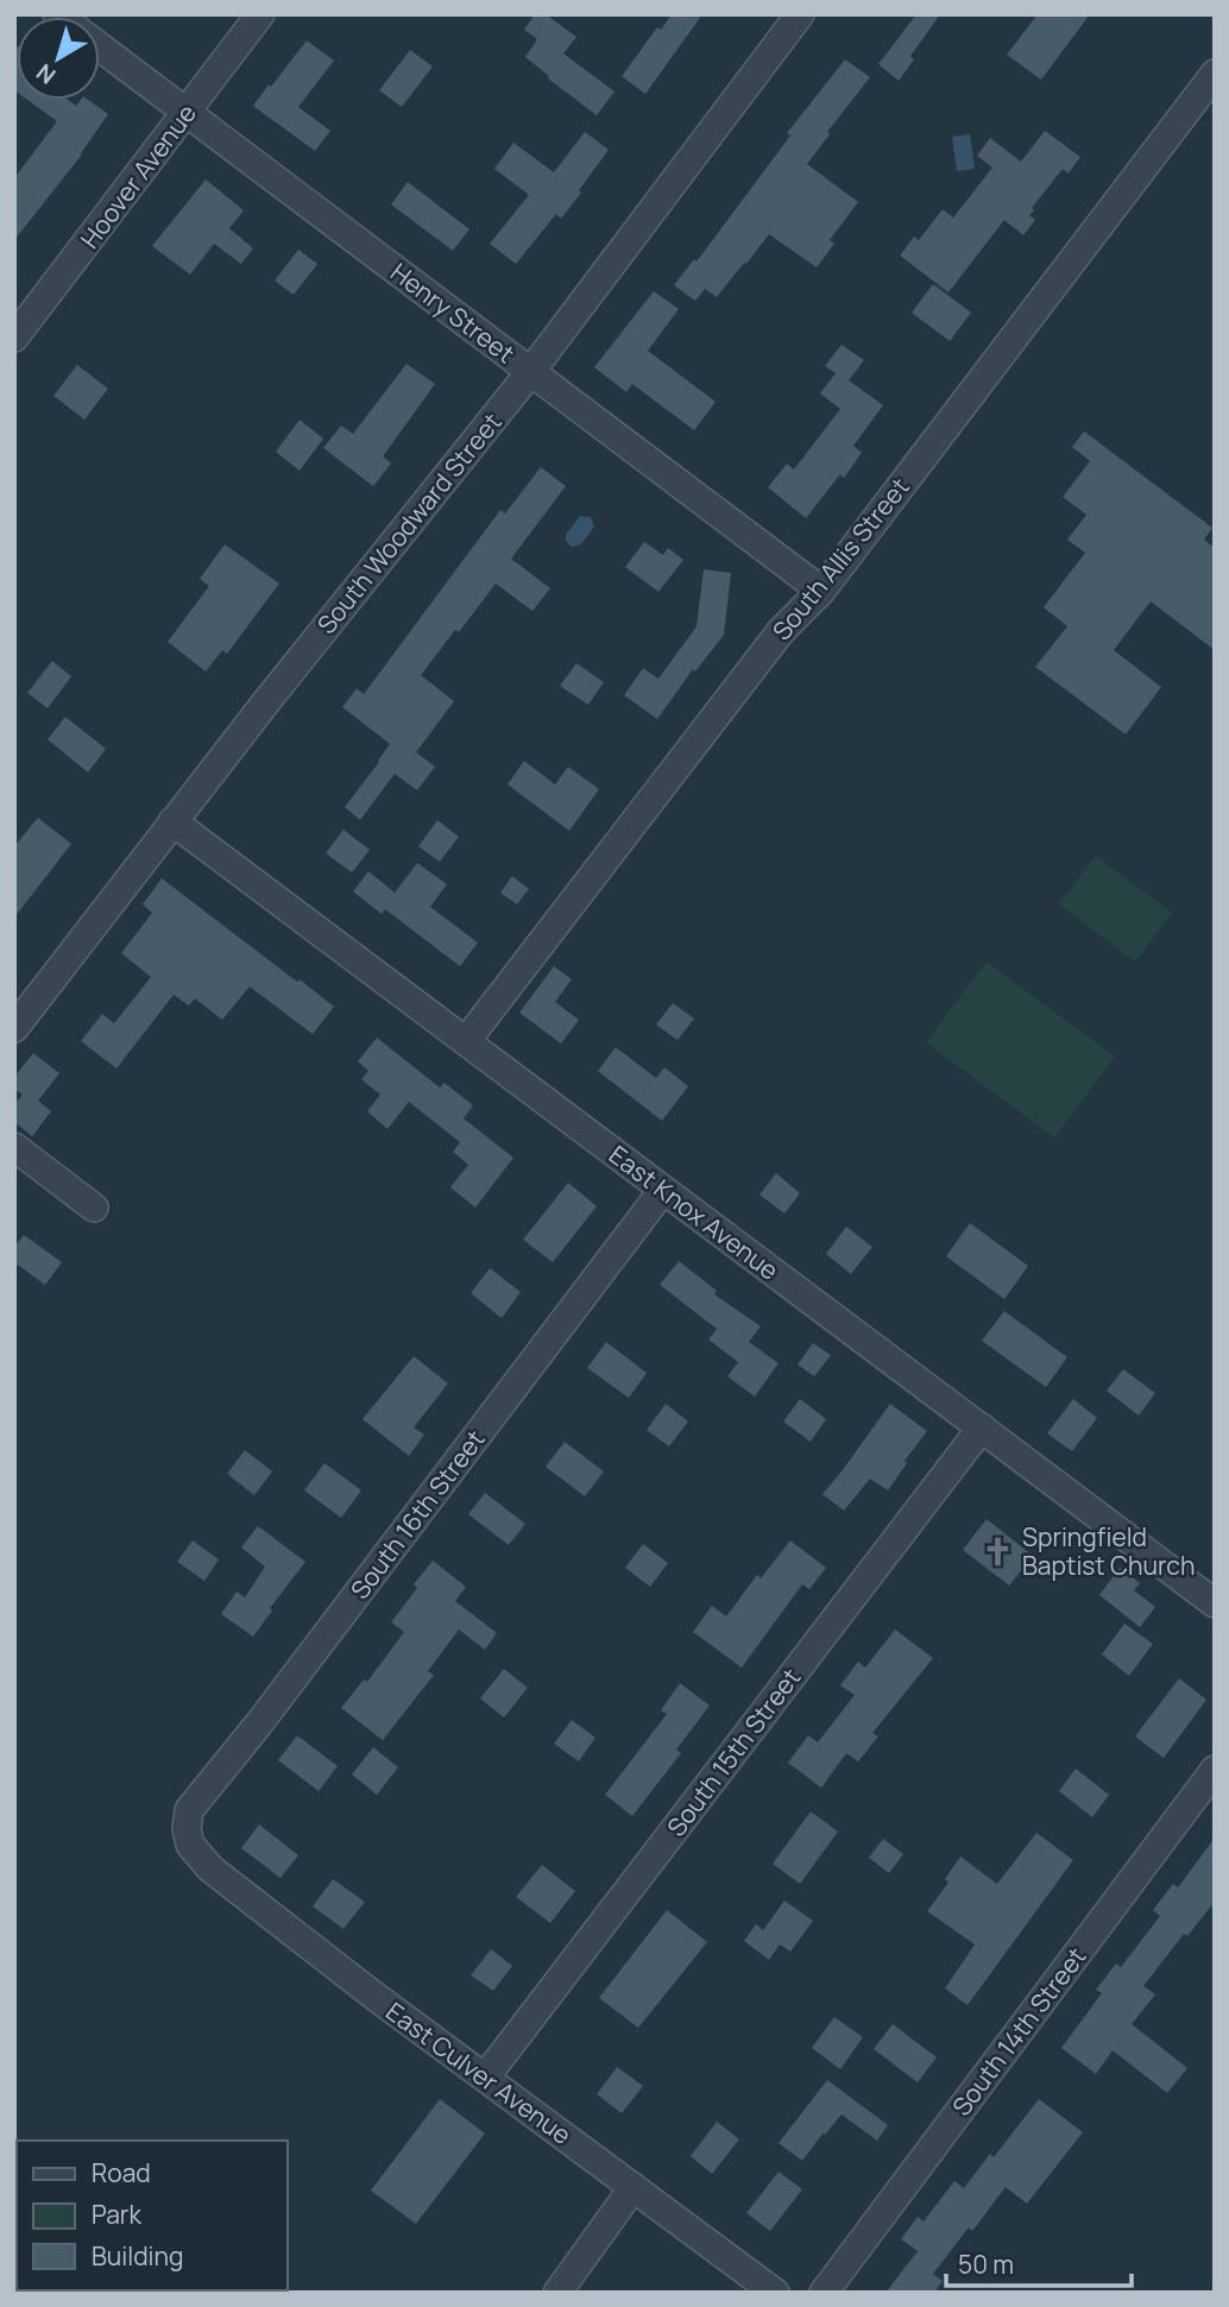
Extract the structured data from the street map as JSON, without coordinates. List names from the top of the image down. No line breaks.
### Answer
{"streets":{"street":["Hoover Avenue","Henry Street","South Woodward Street","South Allis Street","East Knox Avenue","South 16th Street","South 15th Street","South 14th Street","East Culver Avenue"]},"crossings":[["Hoover Avenue","Henry Street"],["Henry Street","South Woodward Street"],["Henry Street","South Allis Street"],["South Woodward Street","East Knox Avenue"],["South Allis Street","East Knox Avenue"],["East Knox Avenue","South 16th Street"],["East Knox Avenue","South 15th Street"],["South 16th Street","East Culver Avenue"],["South 15th Street","East Culver Avenue"]],"places":{"church":["Springfield Baptist Church"]},"legend":["Road","Park","Building"],"scale_bar":"50 m","north":"bottom left"}
